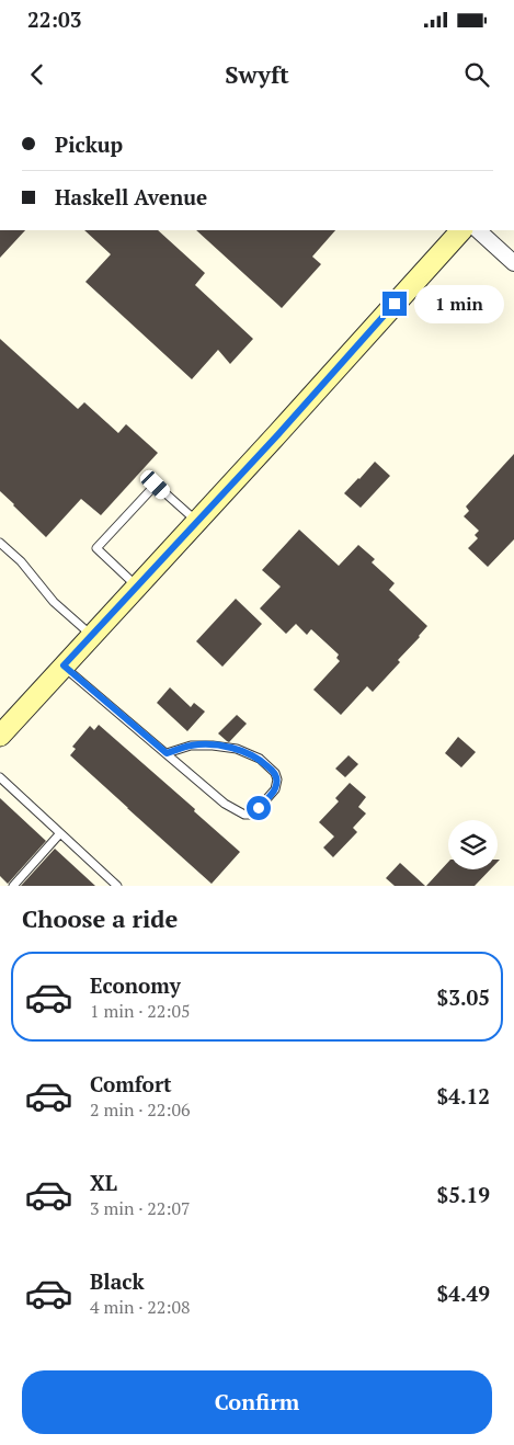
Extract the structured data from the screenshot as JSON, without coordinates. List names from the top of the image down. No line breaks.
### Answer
{"page":{"status":"22:03","header":"Swyft","banner":["Pickup","Haskell Avenue"],"bubble":"1 min","heading":"Choose a ride","list":[{"name":"Economy","note":"1 min · 22:05","value":"$3.05"},{"name":"Comfort","note":"2 min · 22:06","value":"$4.12"},{"name":"XL","note":"3 min · 22:07","value":"$5.19"},{"name":"Black","note":"4 min · 22:08","value":"$4.49"}],"buttons":"Confirm"}}
